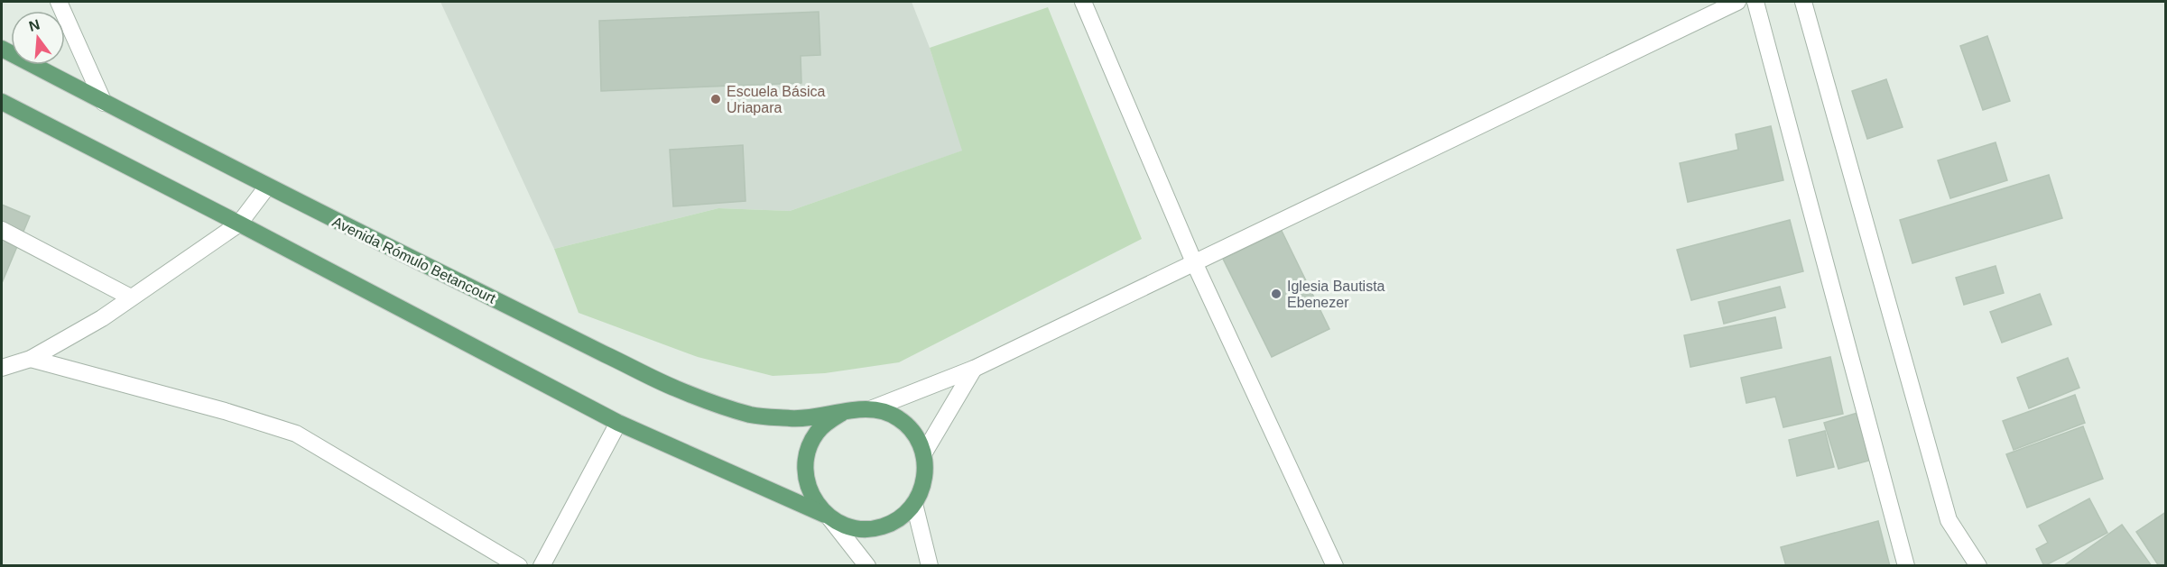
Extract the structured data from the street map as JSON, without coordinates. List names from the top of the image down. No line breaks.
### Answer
{"streets":{"main road":["Avenida Rómulo Betancourt"]},"places":["Escuela Básica Uriapara","Iglesia Bautista Ebenezer"],"north":"top"}
